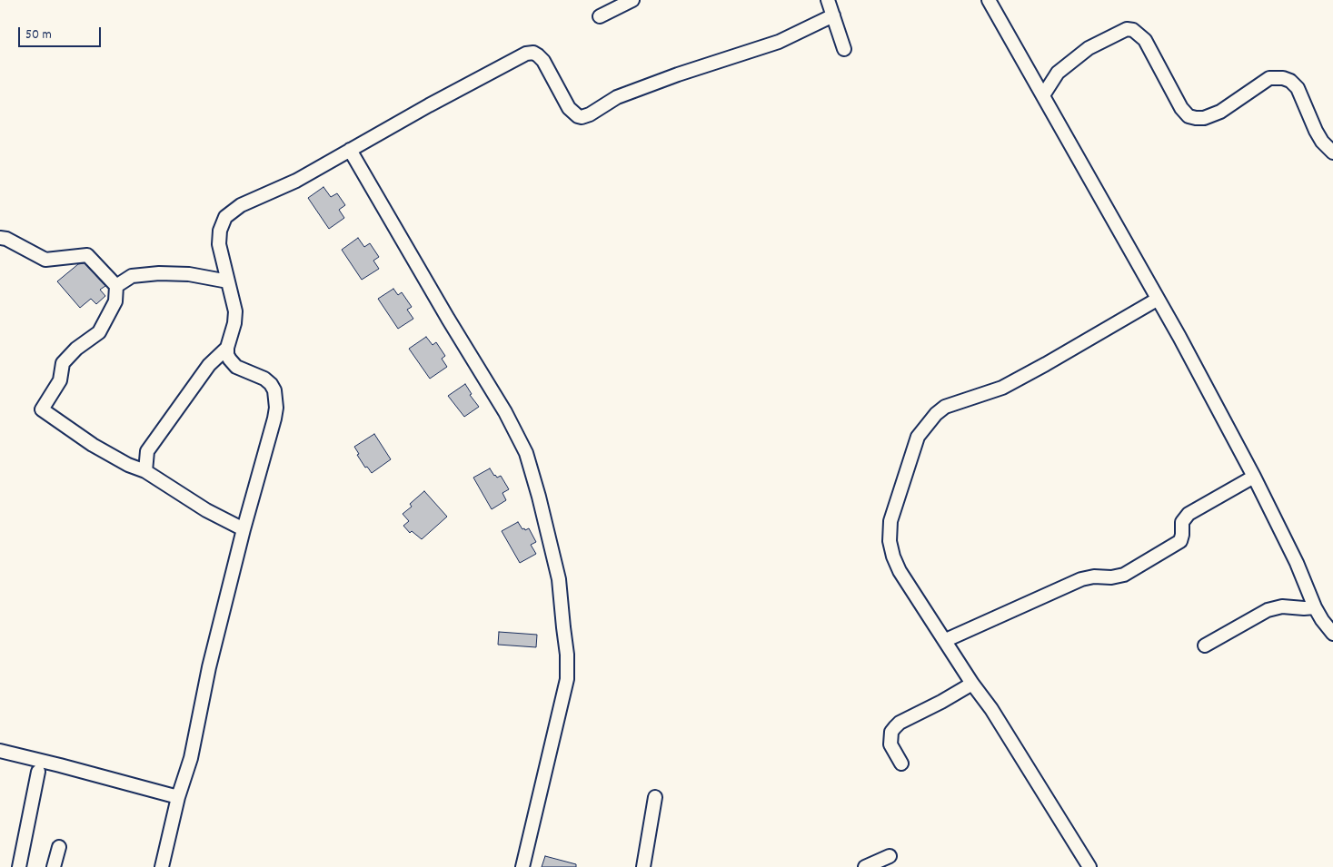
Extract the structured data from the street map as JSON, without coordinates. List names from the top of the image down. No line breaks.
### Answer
{"scale_bar":"50 m"}
